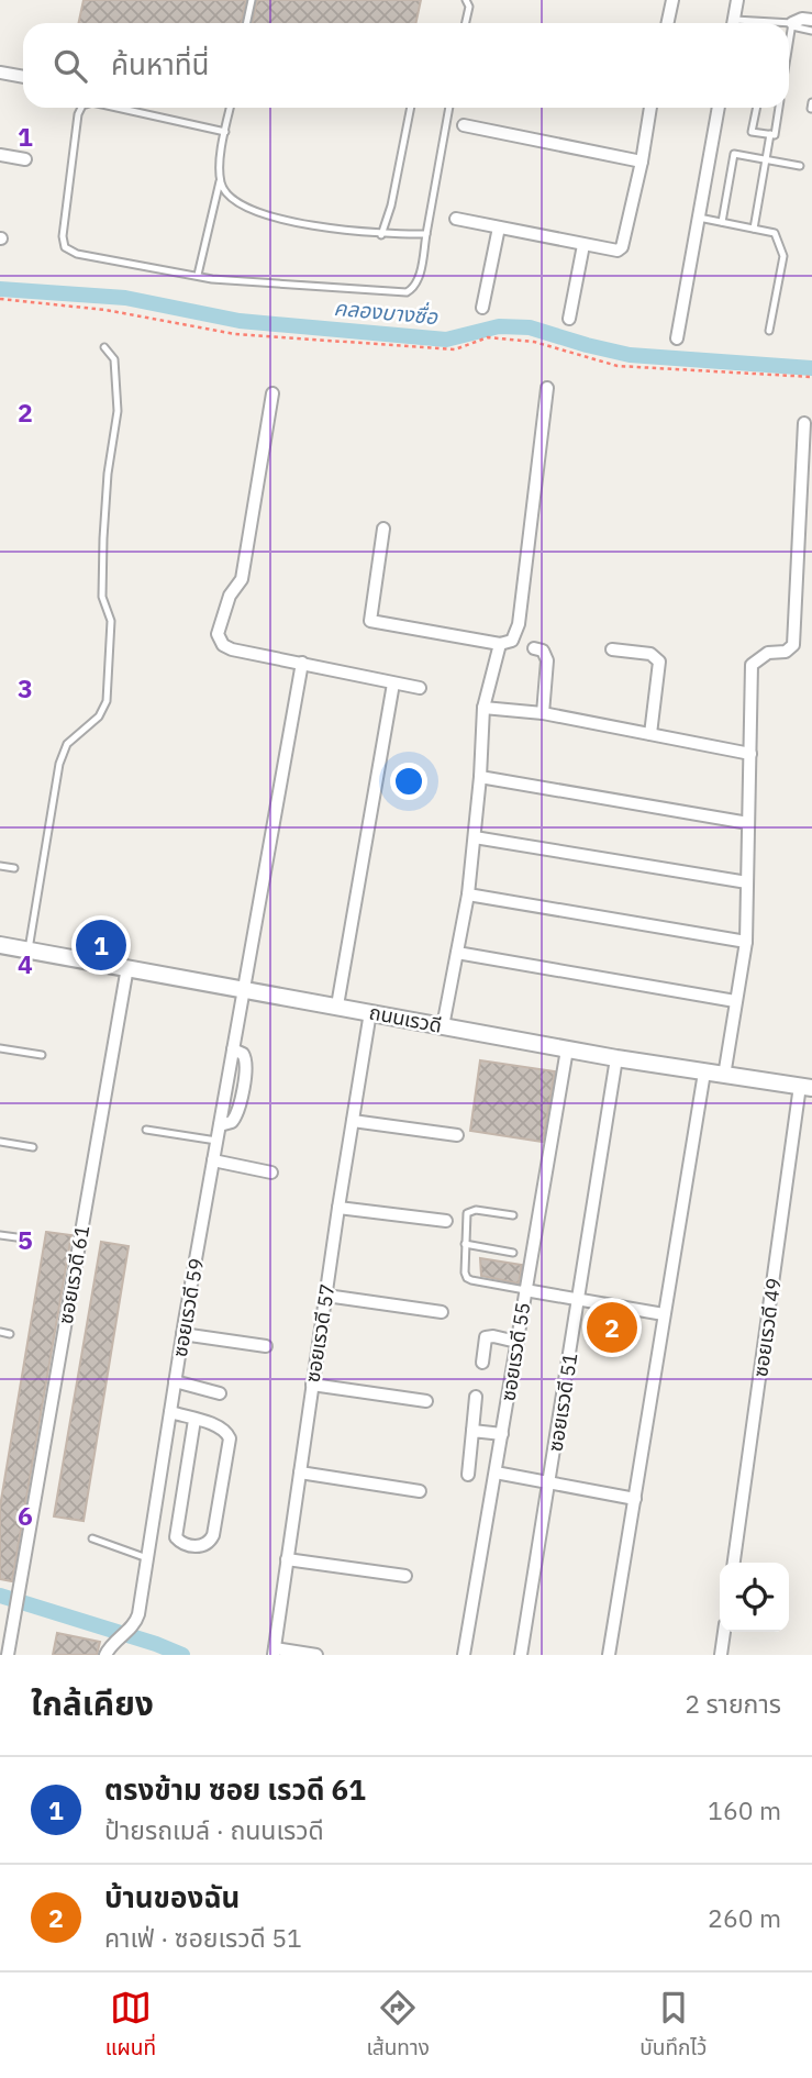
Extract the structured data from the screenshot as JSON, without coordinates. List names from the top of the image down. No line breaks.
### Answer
{"streets":{"street":["ถนนเรวดี","ซอยเรวดี 61","ซอยเรวดี 59","ซอยเรวดี 49","ซอยเรวดี 57","ซอยเรวดี 55","ซอยเรวดี 51"]},"crossings":[["ถนนเรวดี","ซอยเรวดี 61"],["ถนนเรวดี","ซอยเรวดี 59"],["ถนนเรวดี","ซอยเรวดี 49"],["ถนนเรวดี","ซอยเรวดี 57"],["ถนนเรวดี","ซอยเรวดี 55"],["ถนนเรวดี","ซอยเรวดี 51"]],"water":["คลองบางซื่อ"],"page":{"search":"ค้นหาที่นี่","pins":["1","2"],"heading":["ใกล้เคียง","2 รายการ"],"list":[{"mark":"1","name":"ตรงข้าม ซอย เรวดี 61","note":"ป้ายรถเมล์ · ถนนเรวดี","value":"160 m"},{"mark":"2","name":"บ้านของฉัน","note":"คาเฟ่ · ซอยเรวดี 51","value":"260 m"}],"nav":["แผนที่","เส้นทาง","บันทึกไว้"]},"grid":{"rows":["1","2","3","4","5","6"]}}
